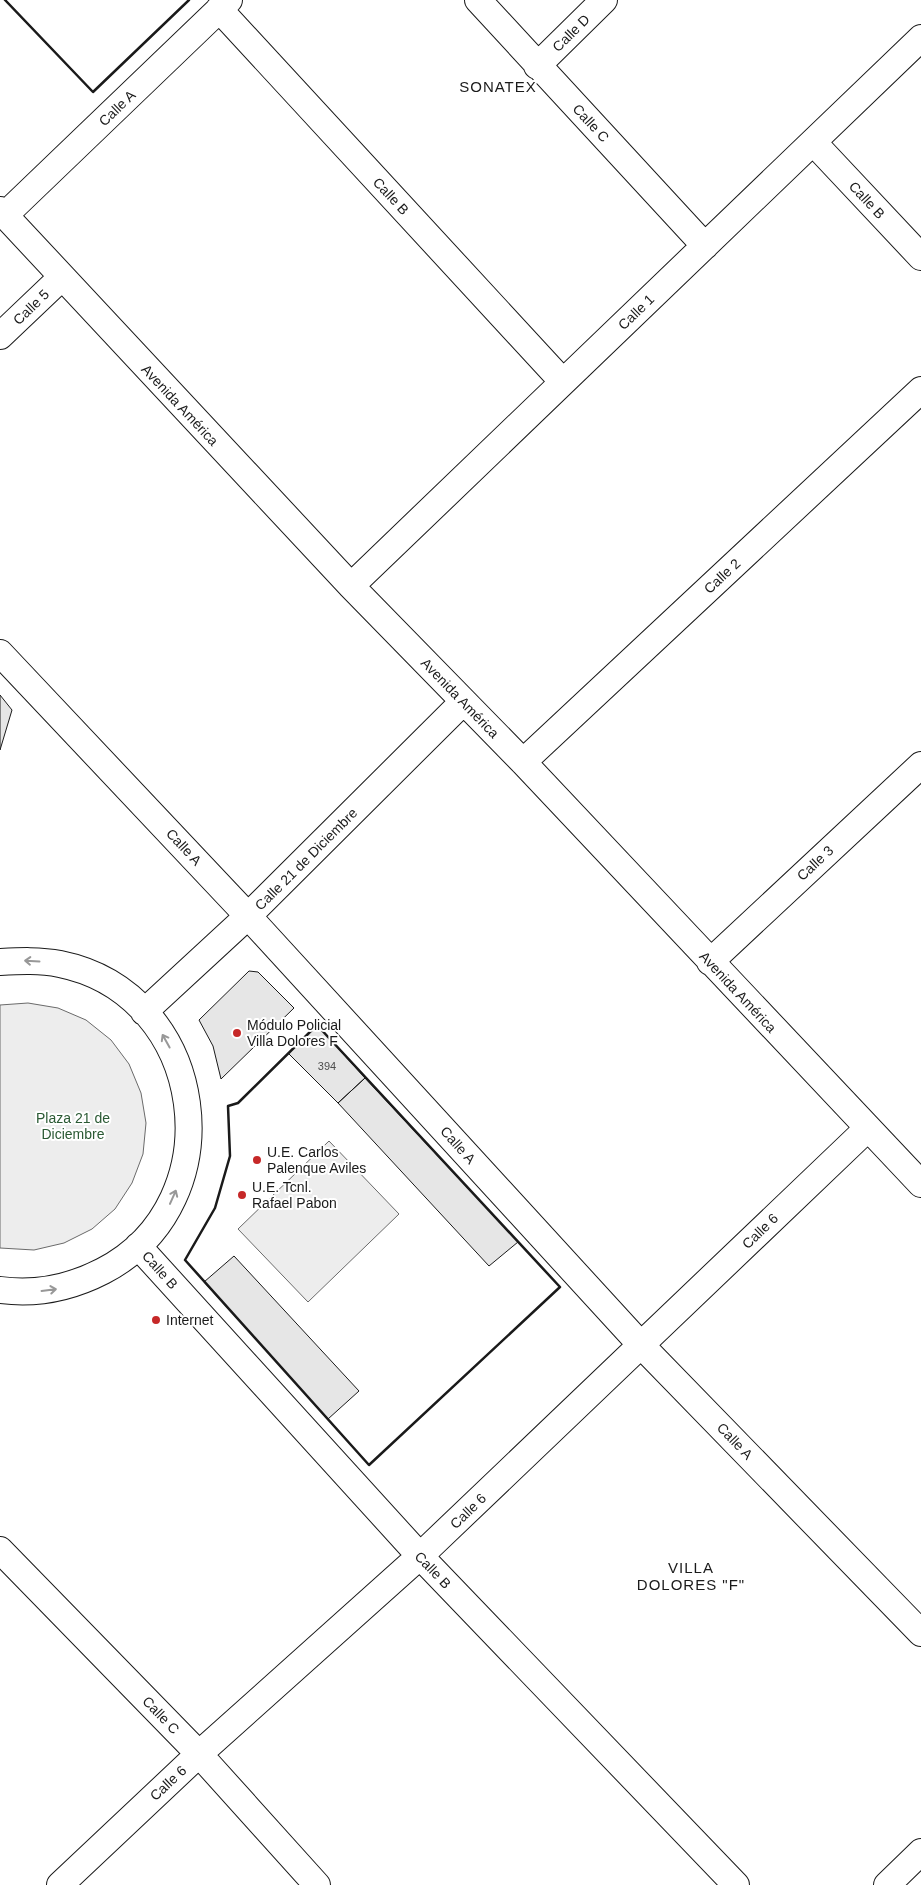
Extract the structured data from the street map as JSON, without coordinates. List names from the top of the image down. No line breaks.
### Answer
{"streets":{"street":["Calle D","Calle A","Calle C","Calle B","Calle 5","Calle 1","Avenida América","Calle 2","Calle 21 de Diciembre","Calle 3","Calle 6"]},"crossings":[["Calle D","Calle C"],["Calle A","Calle B"],["Calle A","Avenida América"],["Calle A","Calle 21 de Diciembre"],["Calle A","Calle 6"],["Calle C","Calle 1"],["Calle C","Calle 6"],["Calle B","Calle 1"],["Calle B","Calle 6"],["Calle 5","Avenida América"],["Calle 1","Avenida América"],["Avenida América","Calle 2"],["Avenida América","Calle 21 de Diciembre"],["Avenida América","Calle 3"],["Avenida América","Calle 6"]],"districts":["SONATEX","VILLA DOLORES \"F\""],"parks":["Plaza 21 de Diciembre"],"places":["Módulo Policial Villa Dolores F","U.E. Carlos Palenque Aviles","U.E. Tcnl. Rafael Pabon","Internet"],"house_numbers":["394"]}
